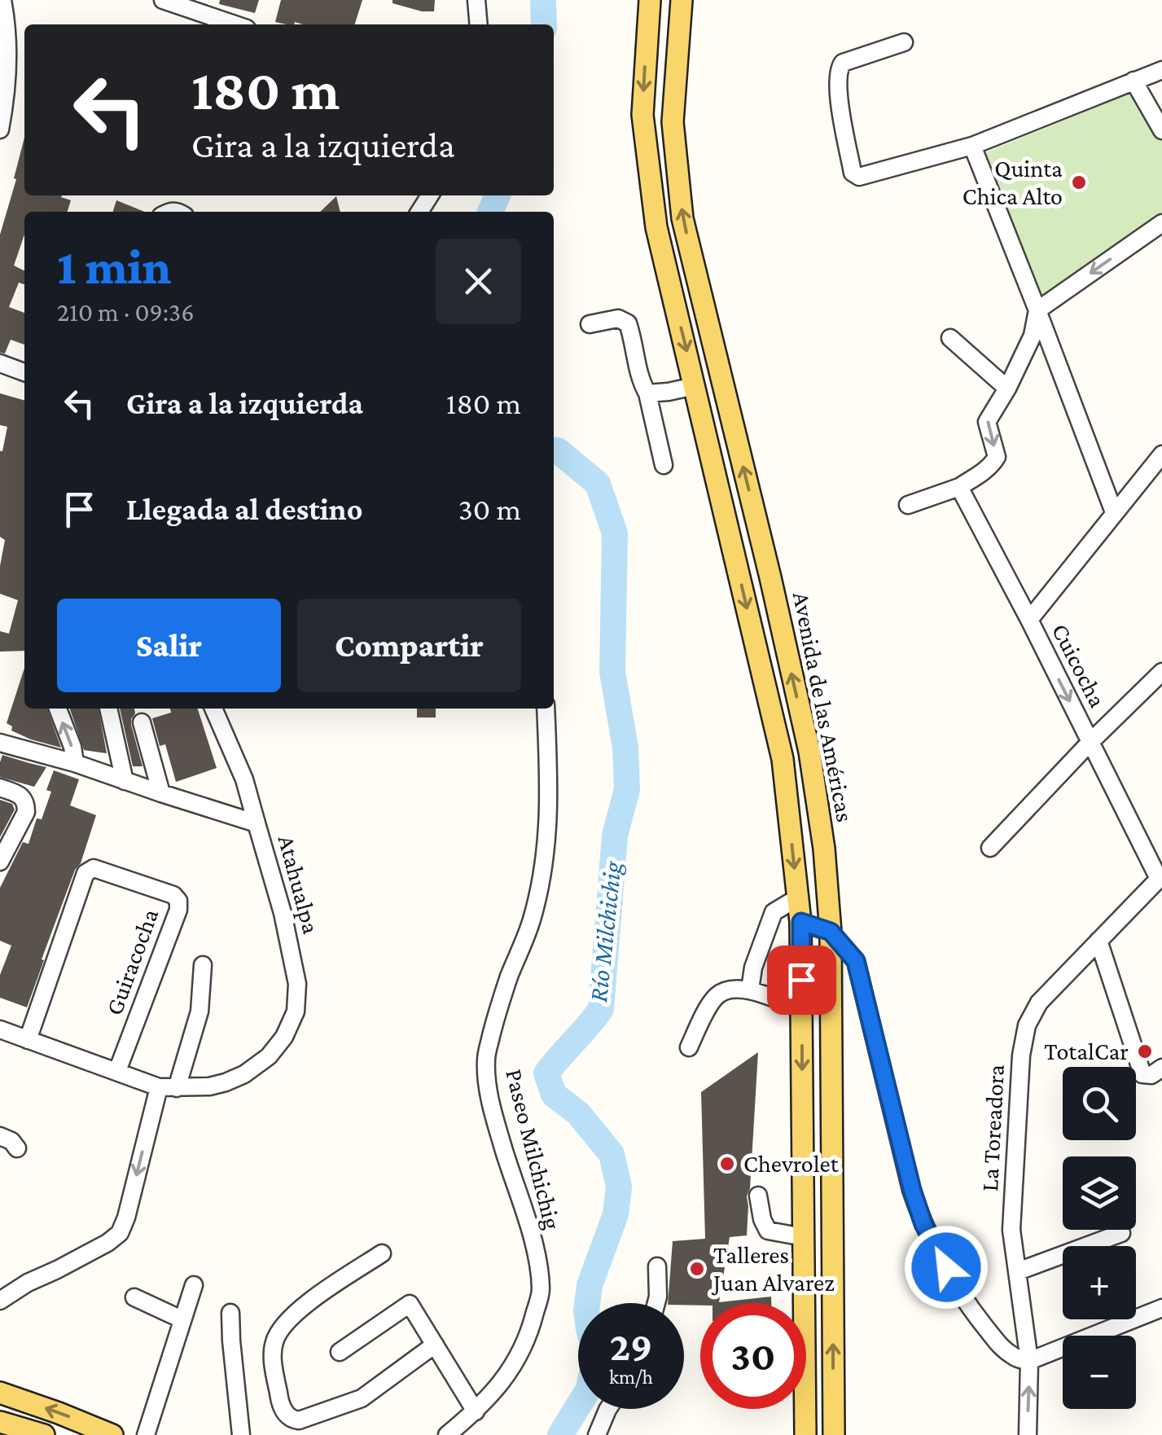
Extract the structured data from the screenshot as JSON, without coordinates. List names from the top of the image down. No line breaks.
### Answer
{"streets":{"main road":["Avenida de las Américas"],"street":["Cuicocha","Atahualpa","Guiracocha","La Toreadora","Paseo Milchichig"]},"crossings":[["Cuicocha","La Toreadora"],["Atahualpa","Guiracocha"]],"water":["Río Milchichig"],"places":["Quinta Chica Alto","TotalCar","Chevrolet","Talleres Juan Alvarez"],"page":{"turn":["180 m","Gira a la izquierda"],"heading":["1 min","210 m · 09:36"],"list":[{"name":"Gira a la izquierda","value":"180 m"},{"name":"Llegada al destino","value":"30 m"}],"buttons":["Salir","Compartir"],"map_buttons":["+","−"],"speed":"29 km/h","limit":"30"}}
